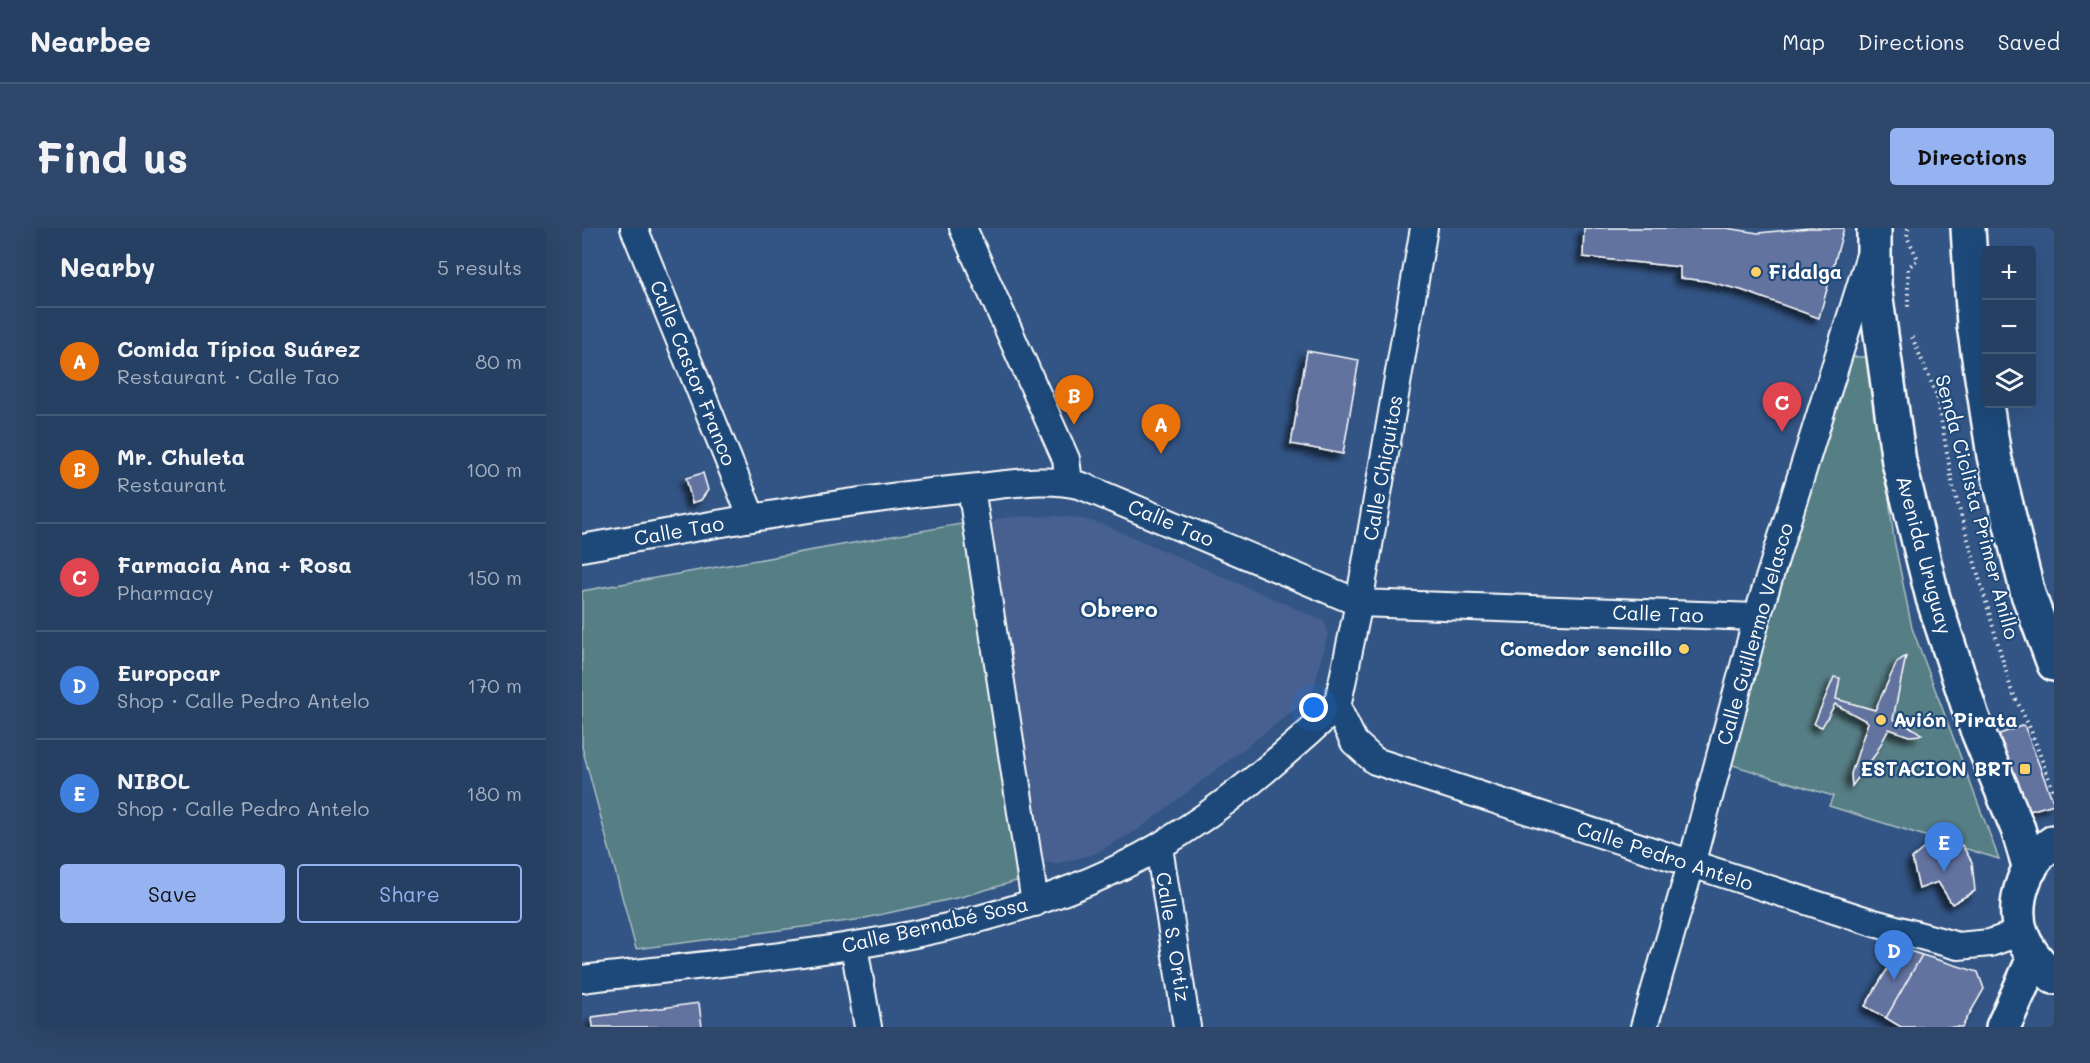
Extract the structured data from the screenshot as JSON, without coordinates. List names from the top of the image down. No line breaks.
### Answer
{"streets":{"main road":["Avenida Uruguay"],"street":["Calle Castor Franco","Calle Chiquitos","Calle Tao","Calle Guillermo Velasco","Calle Pedro Antelo","Calle Bernabé Sosa","Calle S. Ortiz"],"path":["Senda Ciclista Primer Anillo"]},"crossings":[["Calle Castor Franco","Calle Tao"],["Calle Chiquitos","Calle Tao"],["Calle Chiquitos","Calle Pedro Antelo"],["Calle Chiquitos","Calle Bernabé Sosa"],["Calle Tao","Calle Guillermo Velasco"],["Avenida Uruguay","Calle Guillermo Velasco"],["Calle Guillermo Velasco","Calle Pedro Antelo"],["Calle Pedro Antelo","Calle Bernabé Sosa"],["Calle Bernabé Sosa","Calle S. Ortiz"]],"districts":["Obrero"],"places":{"other":["Fidalga","Comedor sencillo","Avión Pirata"],"transit":["ESTACION BRT"]},"page":{"header":"Nearbee","nav":["Map","Directions","Saved"],"buttons":["Directions",["Save","Share"]],"title":"Find us","heading":["Nearby","5 results"],"map_buttons":["+","−"],"list":[{"mark":"A","name":"Comida Típica Suárez","note":"Restaurant · Calle Tao","value":"80 m"},{"mark":"B","name":"Mr. Chuleta","note":"Restaurant","value":"100 m"},{"mark":"C","name":"Farmacia Ana + Rosa","note":"Pharmacy","value":"150 m"},{"mark":"D","name":"Europcar","note":"Shop · Calle Pedro Antelo","value":"170 m"},{"mark":"E","name":"NIBOL","note":"Shop · Calle Pedro Antelo","value":"180 m"}],"pins":["B","C","A","E","D"]}}
